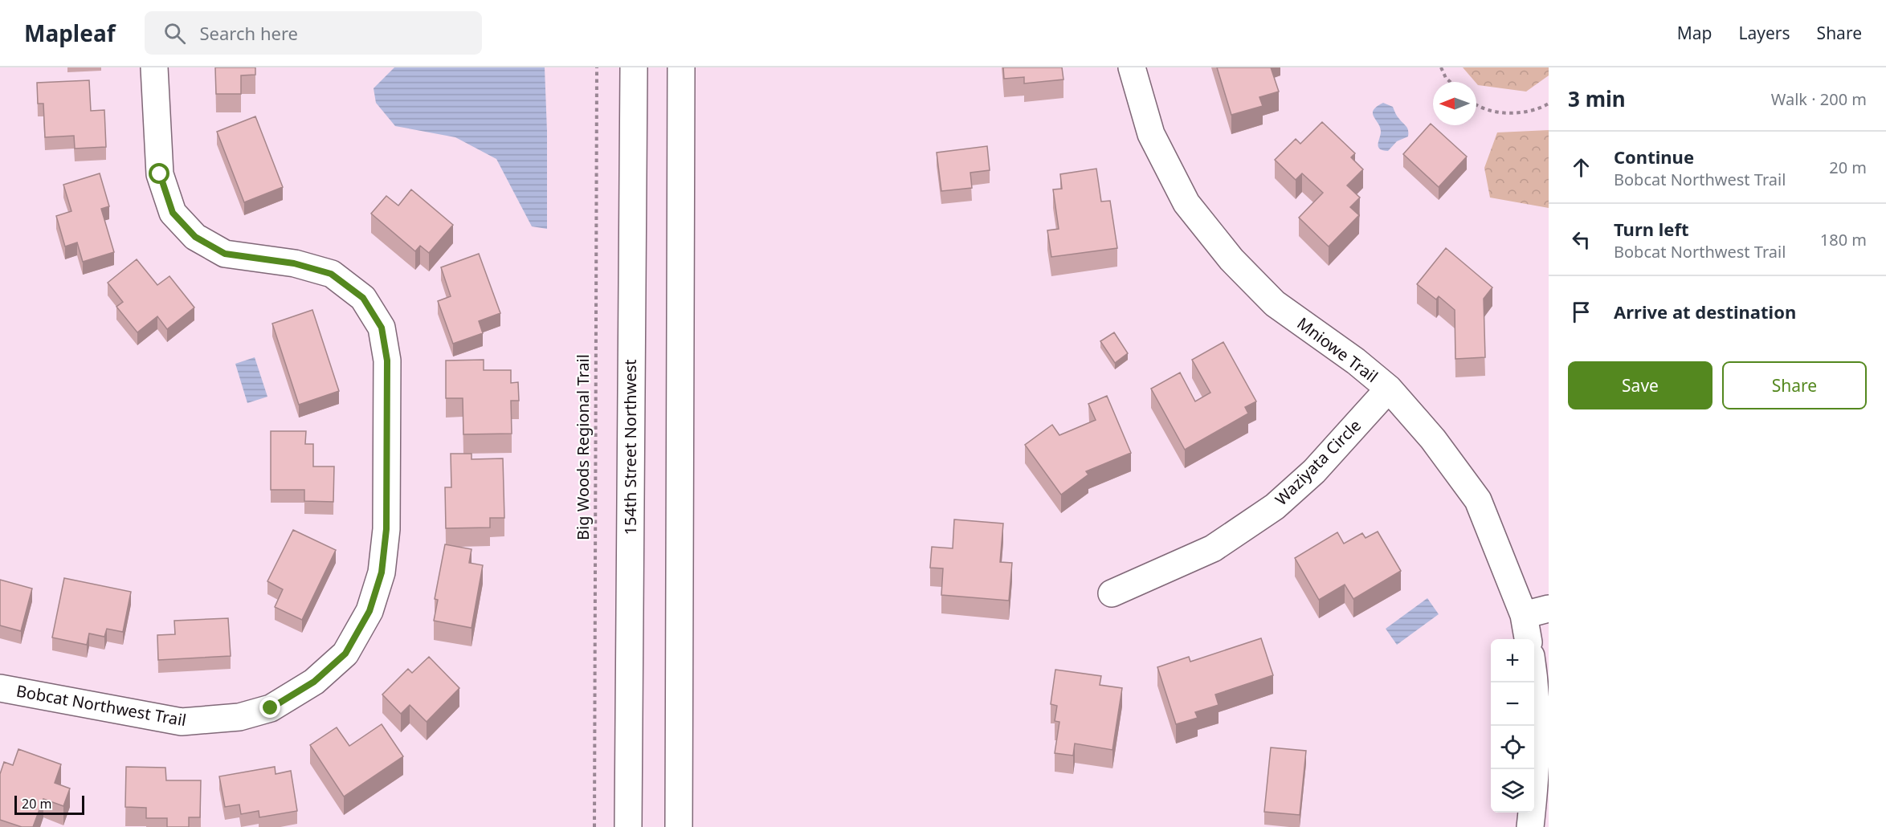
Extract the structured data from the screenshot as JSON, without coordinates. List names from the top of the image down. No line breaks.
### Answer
{"streets":{"street":["Mniowe Trail","154th Street Northwest","Waziyata Circle","Bobcat Northwest Trail"],"path":["Big Woods Regional Trail"]},"crossings":[["Mniowe Trail","Waziyata Circle"]],"scale_bar":"20 m","north":"left","page":{"header":"Mapleaf","search":"Search here","nav":["Map","Layers","Share"],"heading":["3 min","Walk · 200 m"],"list":[["Continue","Bobcat Northwest Trail","20 m"],["Turn left","Bobcat Northwest Trail","180 m"],"Arrive at destination"],"buttons":["Save","Share"],"map_buttons":["+","−"],"scale":"20 m"}}
